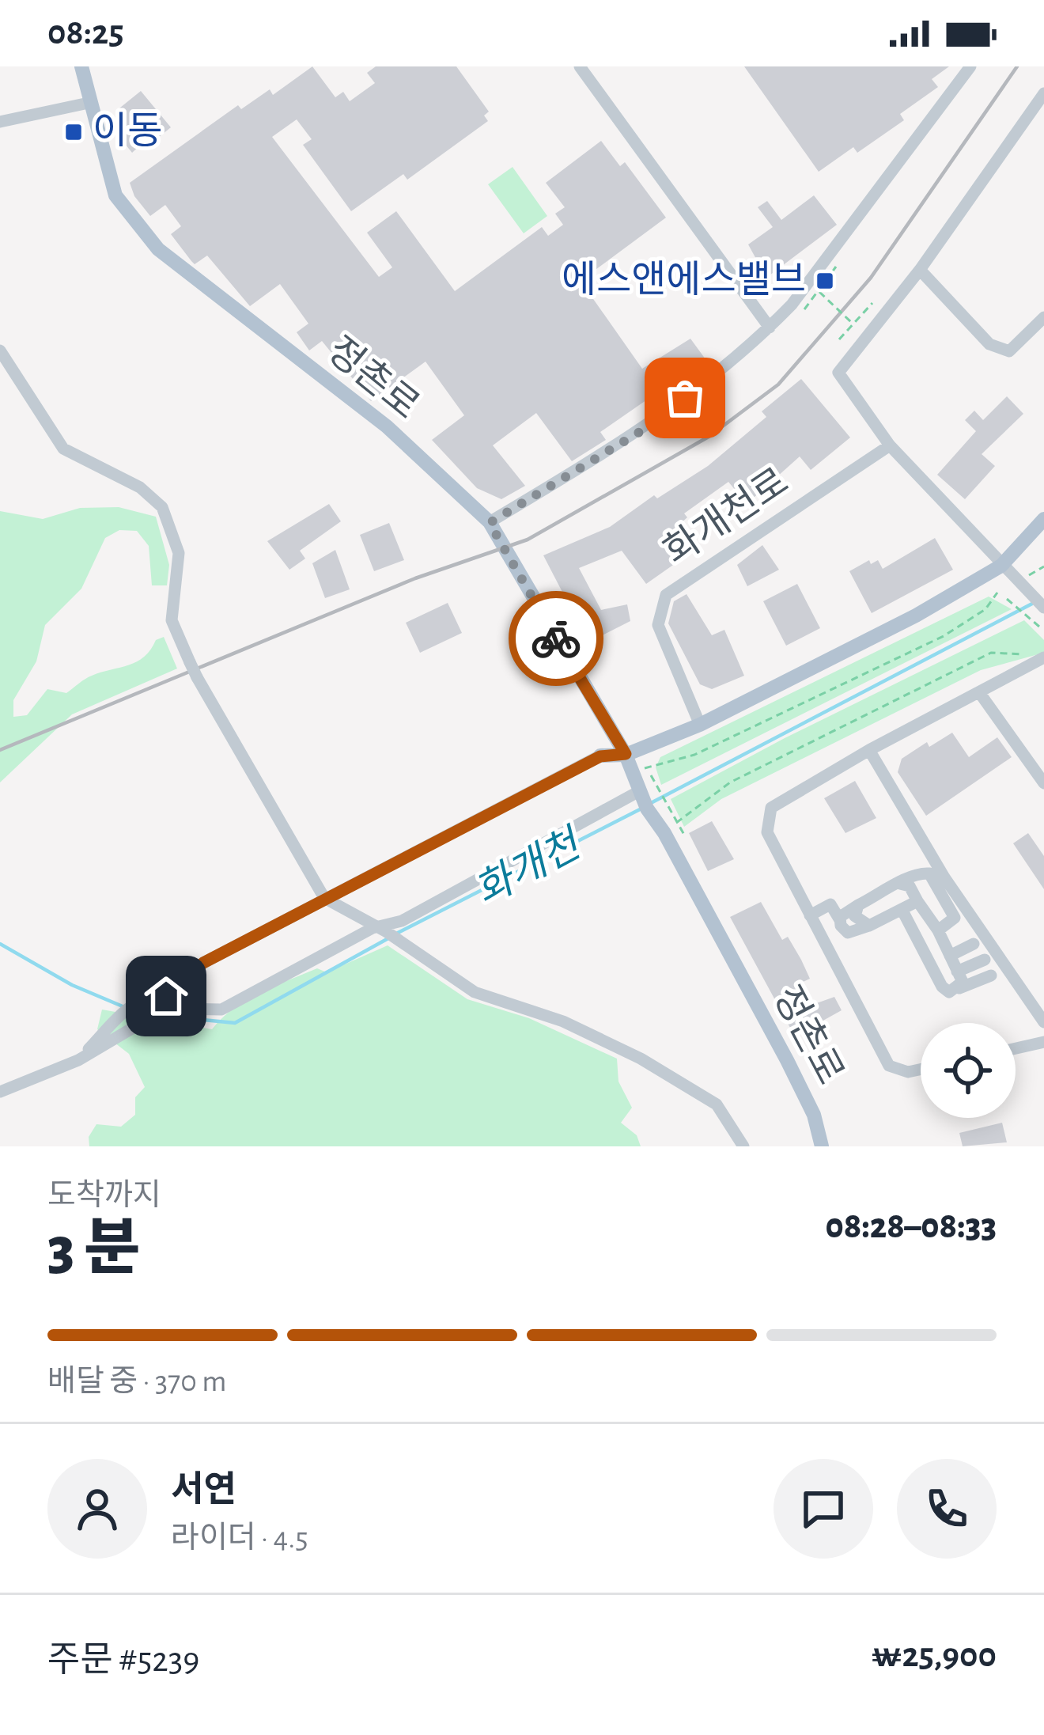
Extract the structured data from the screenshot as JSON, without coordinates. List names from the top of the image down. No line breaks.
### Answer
{"streets":{"main road":["정촌로"],"street":["화개천로"]},"water":["화개천"],"places":{"transit":["이동","에스앤에스밸브"]},"page":{"status":"08:25","heading":["3 분","도착까지","08:28–08:33"],"panel":["서연","라이더 · 4.5","주문 #5239","₩25,900"],"bar":"배달 중 · 370 m"}}
